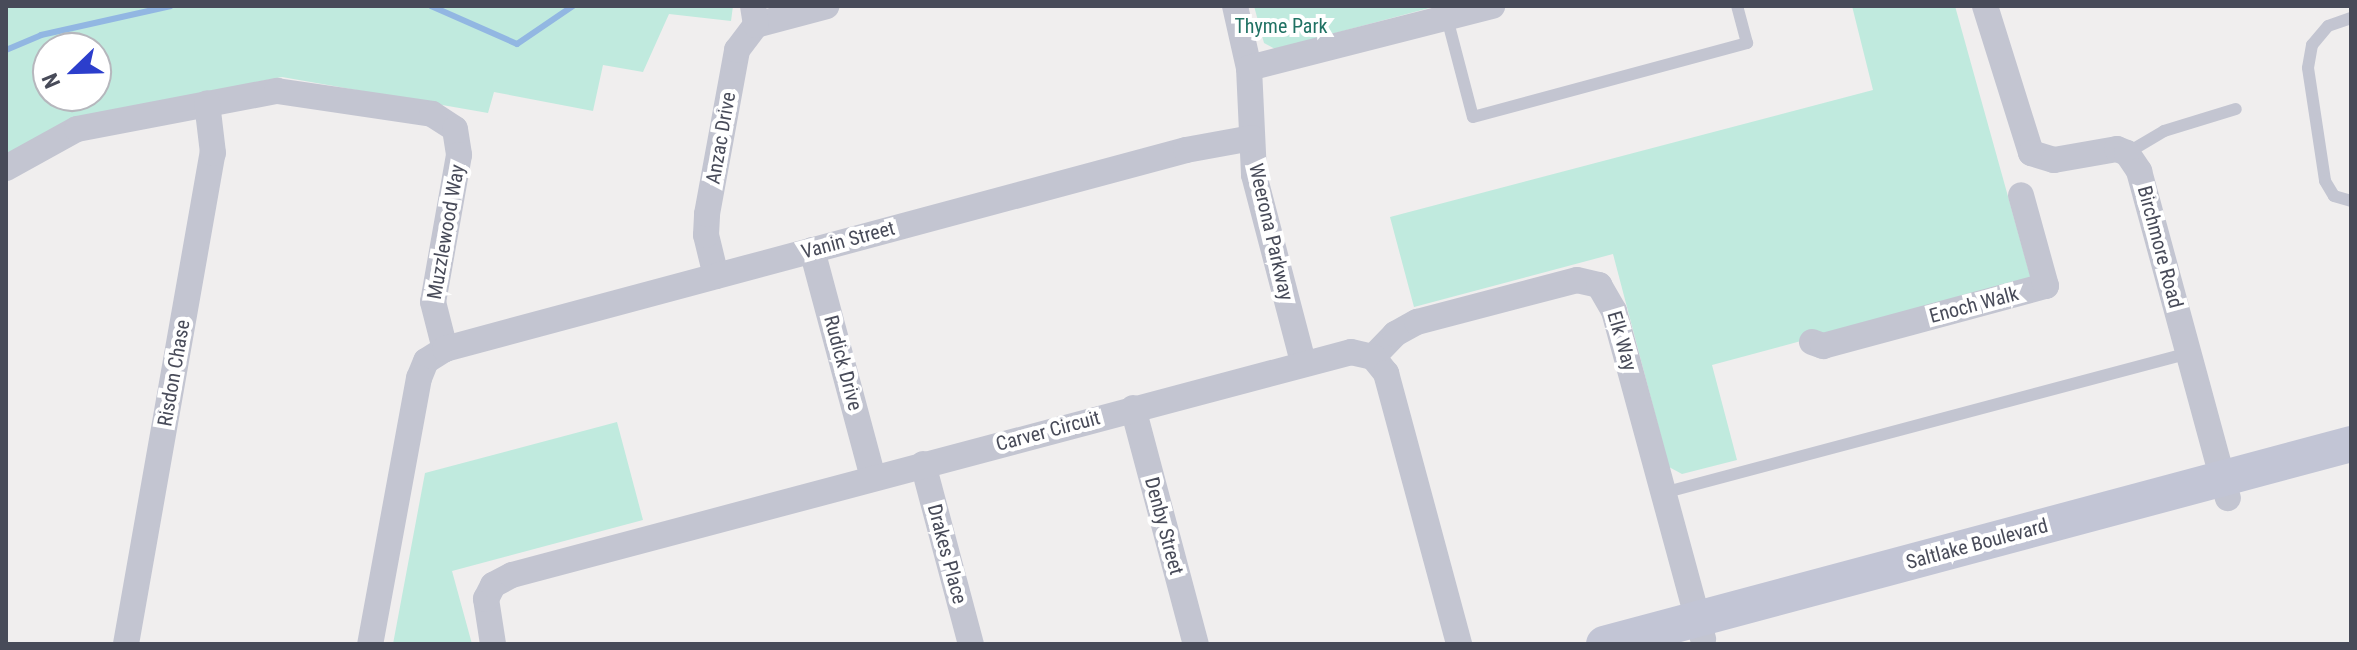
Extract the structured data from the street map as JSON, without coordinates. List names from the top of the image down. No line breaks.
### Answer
{"streets":{"street":["Anzac Drive","Muzzlewood Way","Weerona Parkway","Vanin Street","Birchmore Road","Enoch Walk","Elk Way","Rudick Drive","Risdon Chase","Carver Circuit","Denby Street","Saltlake Boulevard","Drakes Place"]},"crossings":[["Anzac Drive","Vanin Street"],["Muzzlewood Way","Vanin Street"],["Muzzlewood Way","Risdon Chase"],["Weerona Parkway","Vanin Street"],["Weerona Parkway","Carver Circuit"],["Vanin Street","Rudick Drive"],["Birchmore Road","Saltlake Boulevard"],["Elk Way","Carver Circuit"],["Elk Way","Saltlake Boulevard"],["Rudick Drive","Carver Circuit"],["Carver Circuit","Denby Street"],["Carver Circuit","Drakes Place"]],"parks":["Thyme Park"],"north":"bottom left"}
